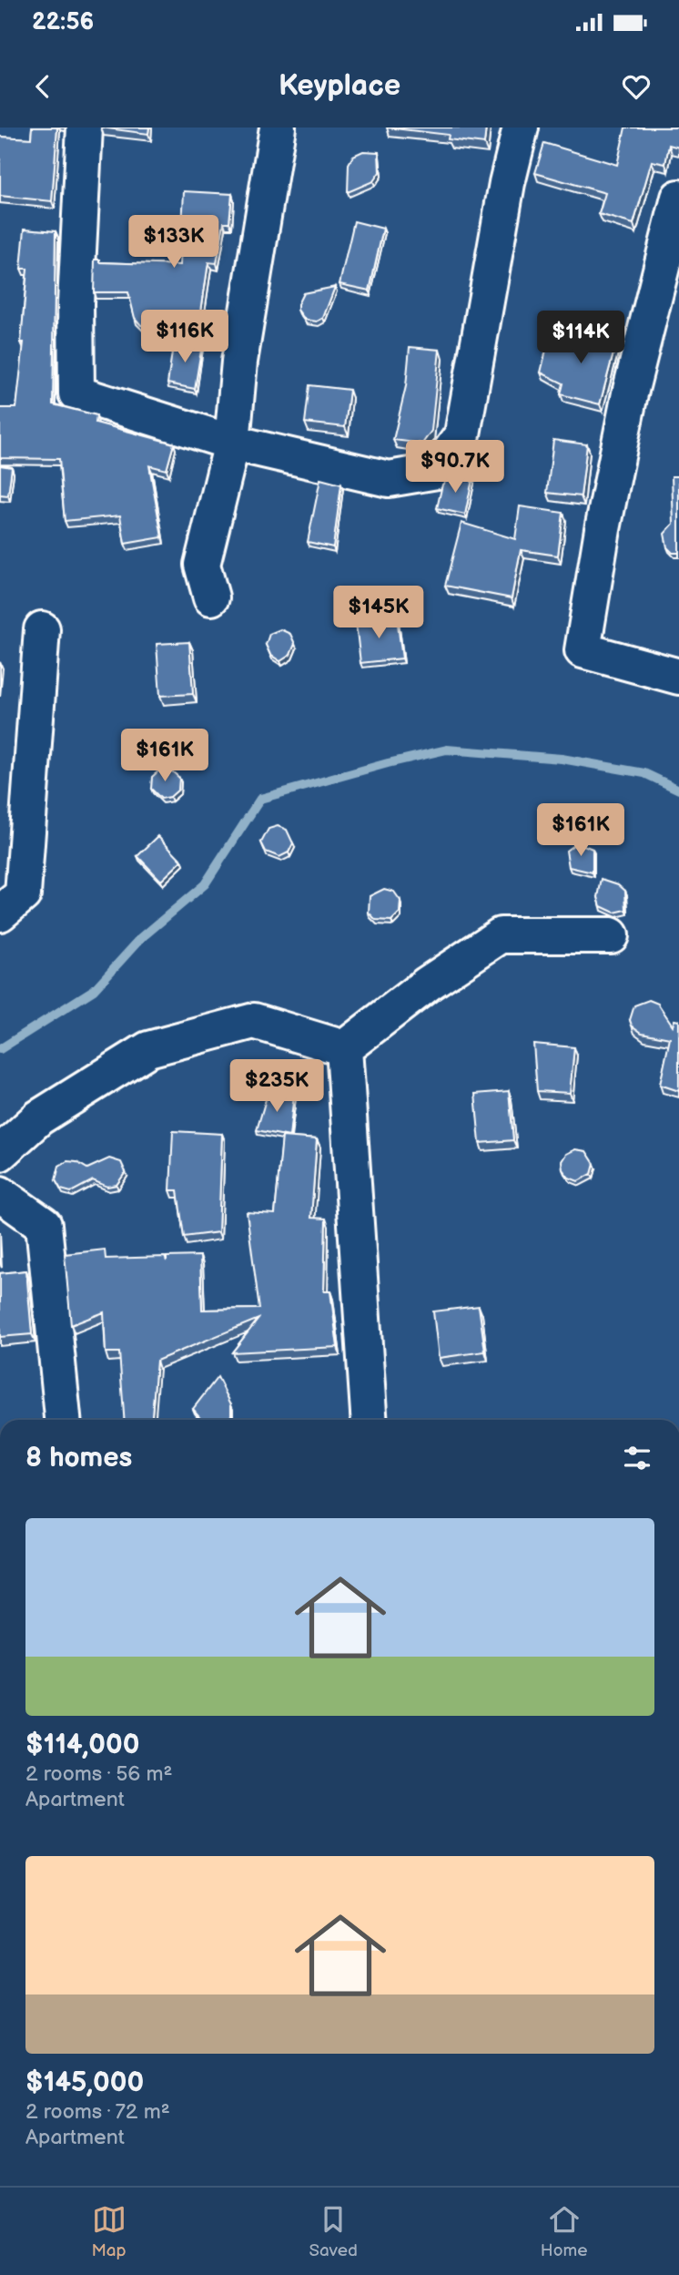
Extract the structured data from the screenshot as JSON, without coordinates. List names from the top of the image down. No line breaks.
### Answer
{"page":{"status":"22:56","header":"Keyplace","price":["$133K","$116K","$114K","$90.7K","$145K","$161K","$161K","$235K"],"heading":"8 homes","list":[{"name":"$114,000","note":"2 rooms · 56 m² · Apartment"},{"name":"$145,000","note":"2 rooms · 72 m² · Apartment"}],"tabs":["Map","Saved","Home"]}}
